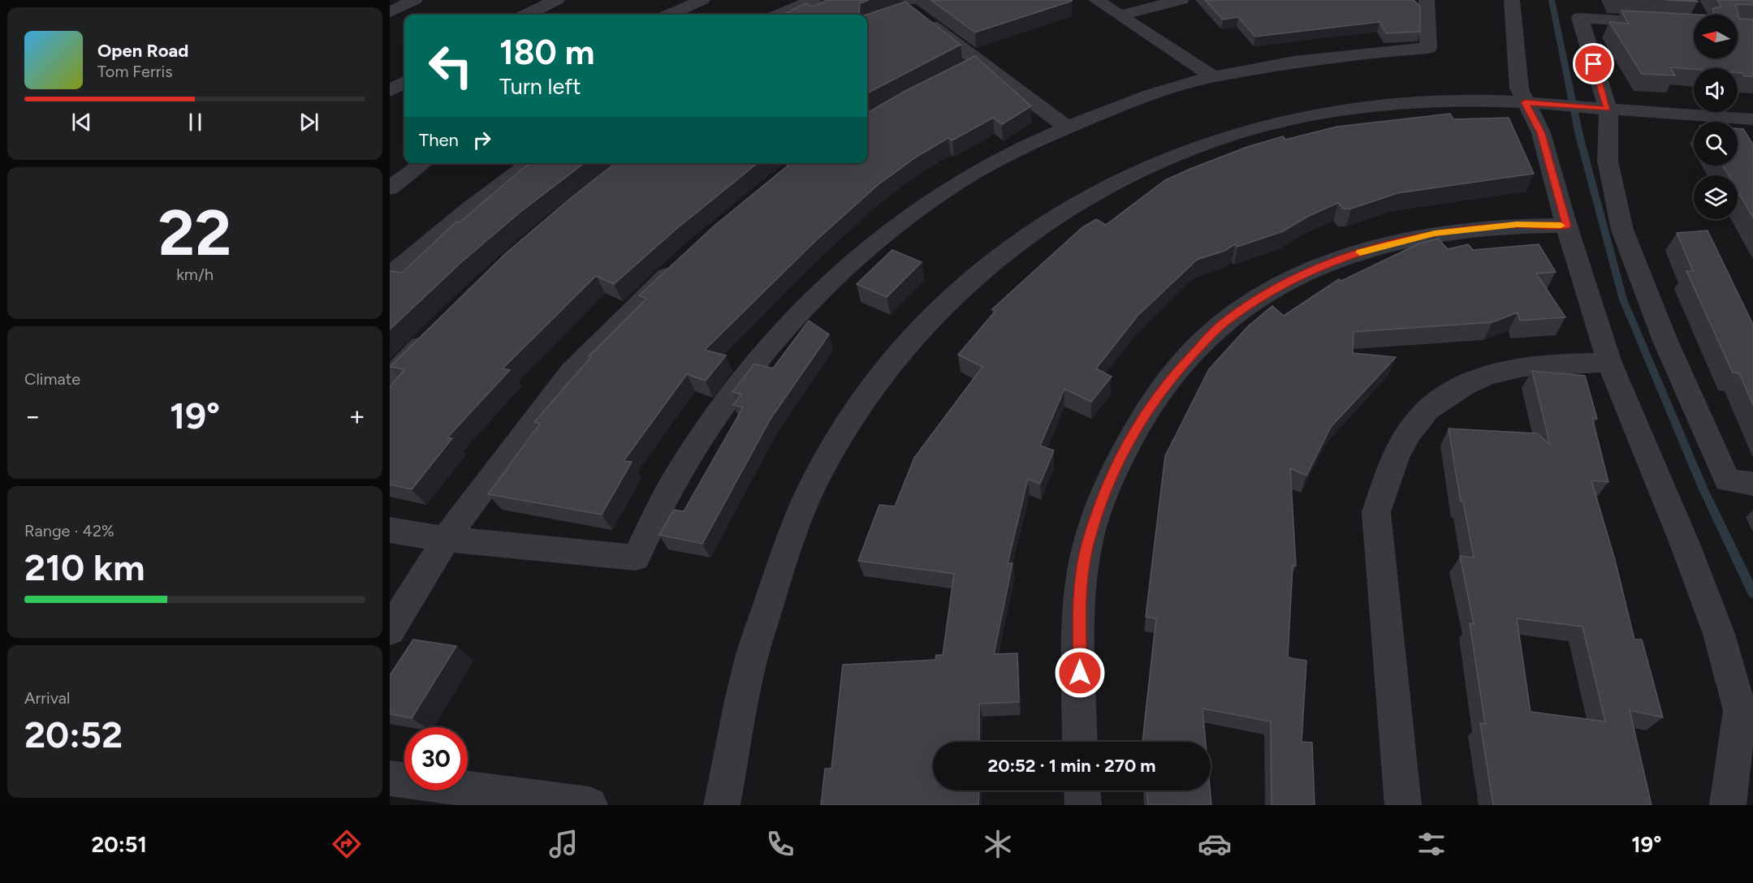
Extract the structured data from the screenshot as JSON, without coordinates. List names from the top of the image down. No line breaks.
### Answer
{"north":"left","page":{"turn":["180 m","Turn left"],"song":["Open Road","Tom Ferris"],"then":"Then","tile":[["22","km/h"],"Climate",["Range · 42%","210 km"],["Arrival","20:52"]],"heat":["−","19°","+"],"limit":"30","trip":"20:52 · 1 min · 270 m","tabs":["20:51","19°"]}}
